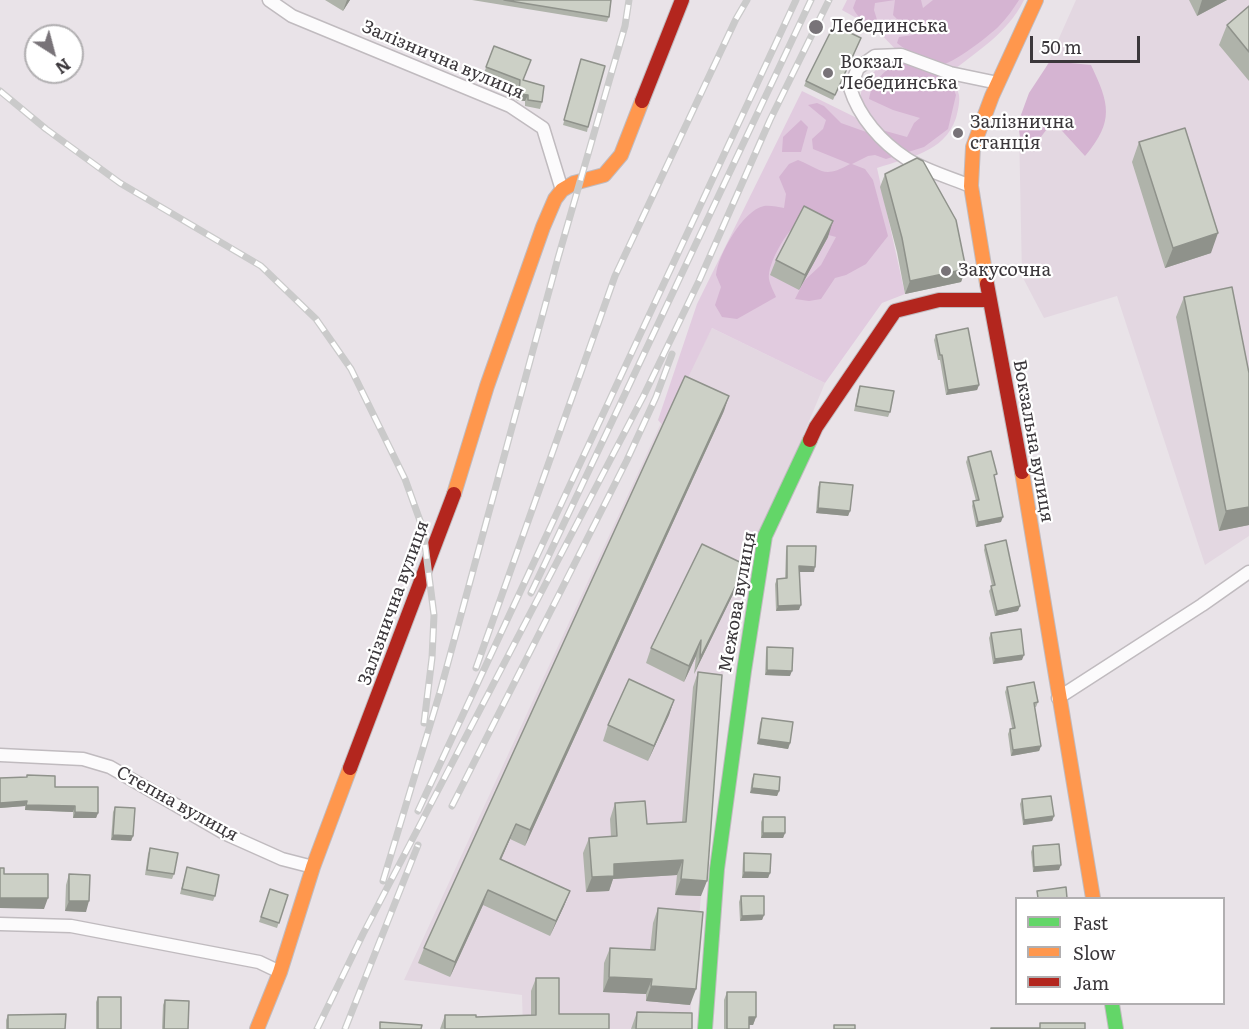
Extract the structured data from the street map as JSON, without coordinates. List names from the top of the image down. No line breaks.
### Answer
{"streets":{"street":["Залізнична вулиця","Вокзальна вулиця","Межова вулиця","Степна вулиця"]},"crossings":[["Залізнична вулиця","Степна вулиця"],["Вокзальна вулиця","Межова вулиця"]],"places":["Лебединська","Вокзал Лебединська","Залізнична станція","Закусочна"],"legend":["Fast","Slow","Jam"],"scale_bar":"50 m","north":"bottom right"}
